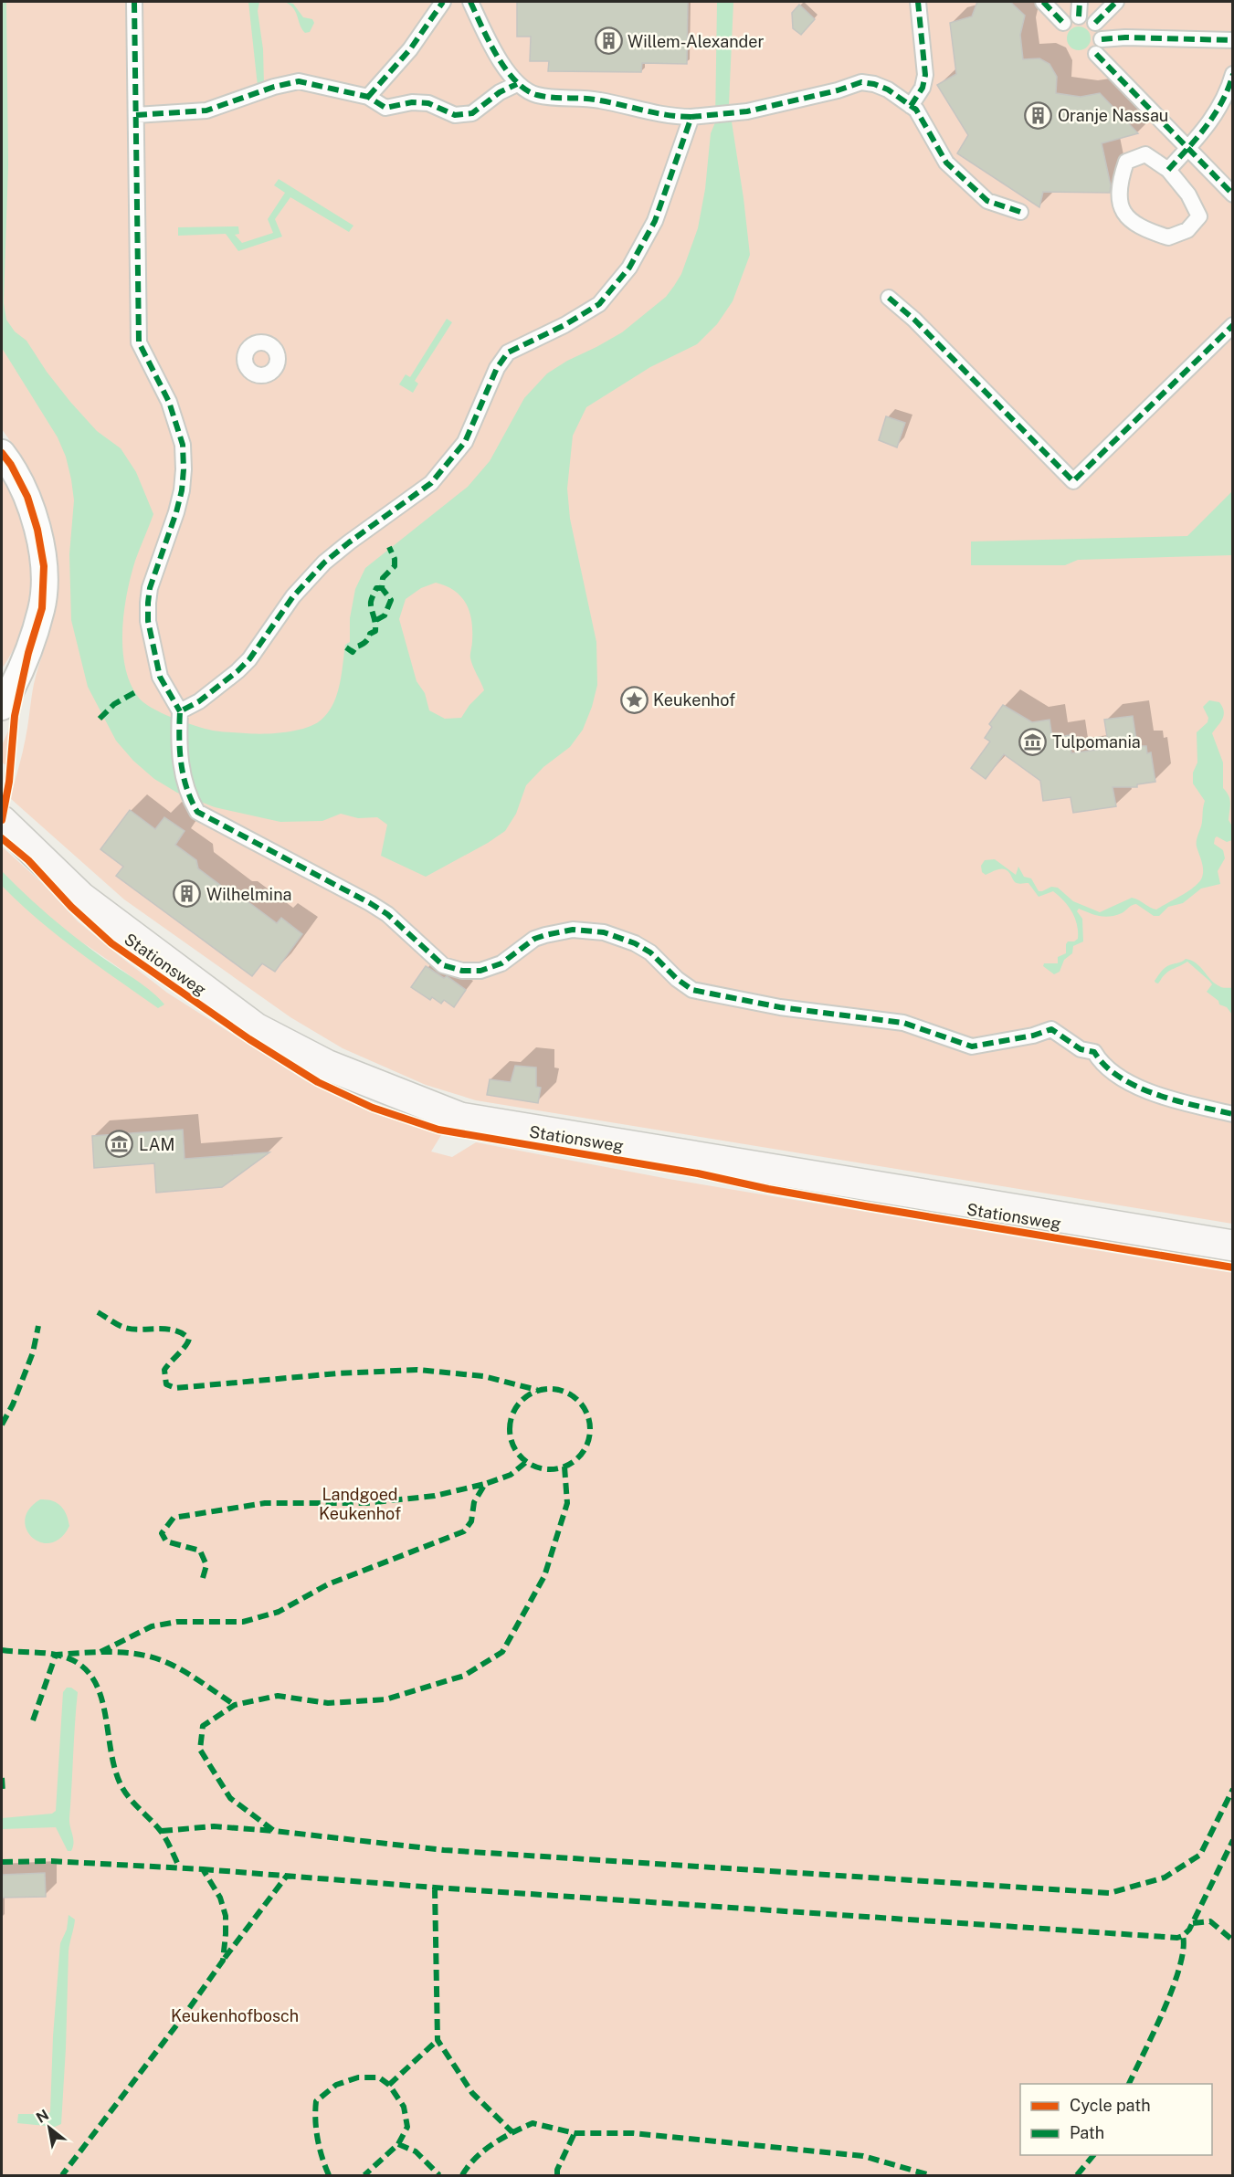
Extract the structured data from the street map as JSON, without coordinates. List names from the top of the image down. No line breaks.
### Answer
{"streets":{"main road":["Stationsweg"]},"parks":["Landgoed Keukenhof","Keukenhofbosch"],"places":{"building":["Willem-Alexander","Oranje Nassau","Wilhelmina"],"place":["Keukenhof"],"museum":["Tulpomania","LAM"]},"legend":["Cycle path","Path"],"north":"top left"}
